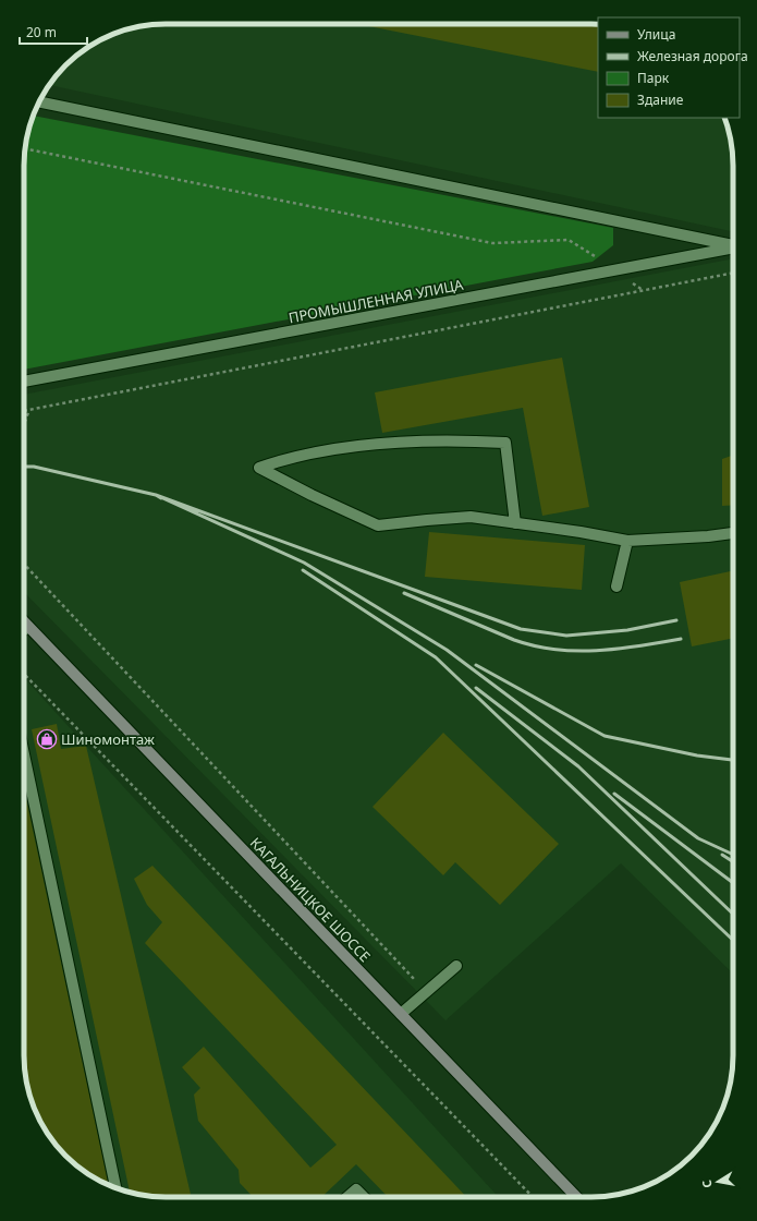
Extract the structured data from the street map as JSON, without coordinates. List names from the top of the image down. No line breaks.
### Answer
{"streets":{"main road":["КАГАЛЬНИЦКОЕ ШОССЕ"],"street":["ПРОМЫШЛЕННАЯ УЛИЦА"]},"places":{"shop":["Шиномонтаж"]},"legend":["Улица","Железная дорога","Парк","Здание"],"scale_bar":"20 m","north":"left"}
